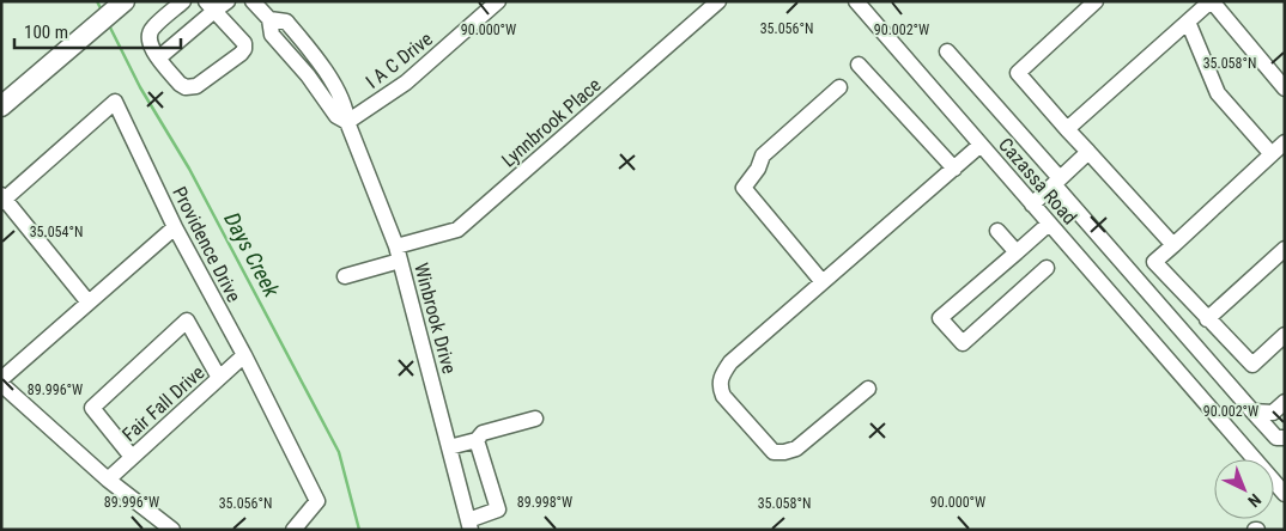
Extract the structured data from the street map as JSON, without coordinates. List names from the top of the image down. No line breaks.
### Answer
{"streets":{"street":["I A C Drive","Lynnbrook Place","Cazassa Road","Providence Drive","Winbrook Drive","Fair Fall Drive"]},"crossings":[["I A C Drive","Winbrook Drive"],["Lynnbrook Place","Winbrook Drive"],["Providence Drive","Fair Fall Drive"]],"water":["Days Creek"],"scale_bar":"100 m","north":"bottom right","coordinates":["35.056°N","90.000°W","90.002°W","35.058°N","35.054°N","89.996°W","89.998°W"]}
